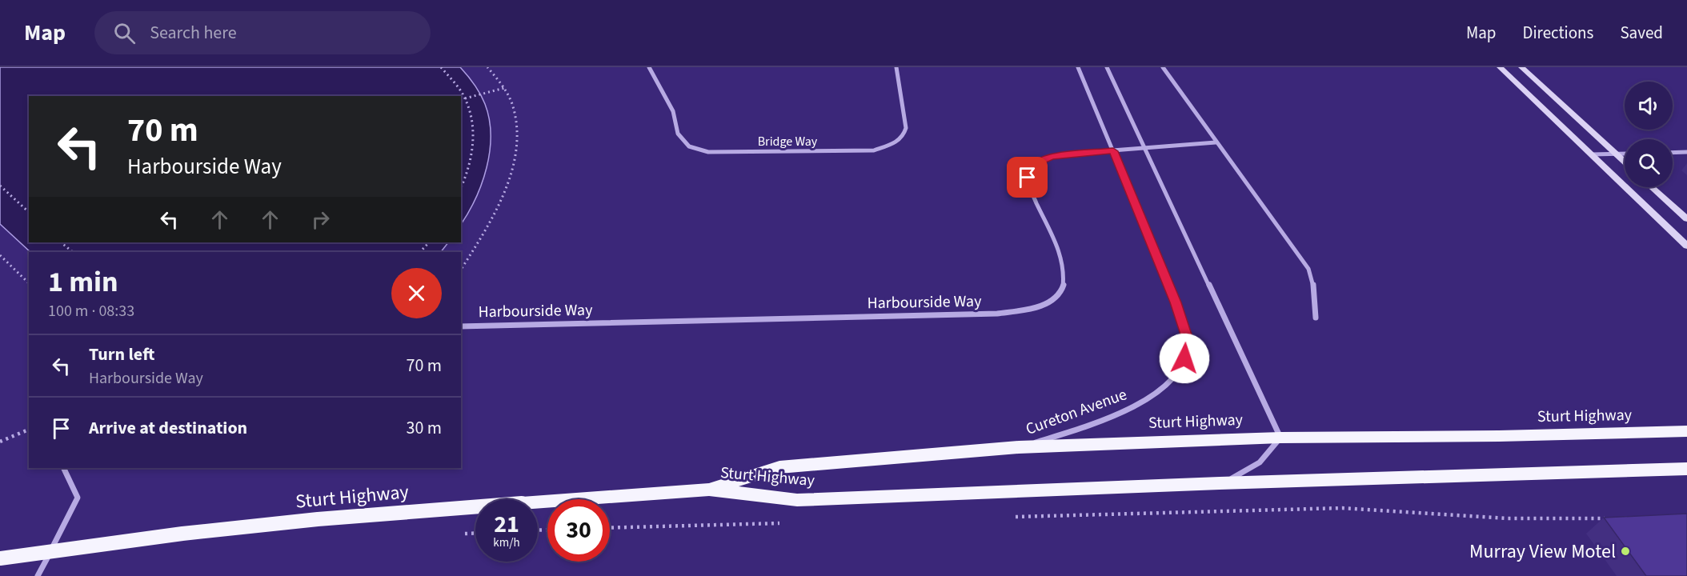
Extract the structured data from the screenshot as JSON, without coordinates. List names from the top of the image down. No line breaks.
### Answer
{"streets":{"highway":["Sturt Highway"],"street":["Bridge Way","Harbourside Way","Cureton Avenue"]},"crossings":[["Harbourside Way","Cureton Avenue"],["Cureton Avenue","Sturt Highway"]],"places":["Murray View Motel"],"page":{"header":"Map","search":"Search here","nav":["Map","Directions","Saved"],"turn":["70 m","Harbourside Way"],"heading":["1 min","100 m · 08:33"],"list":[{"name":"Turn left","note":"Harbourside Way","value":"70 m"},{"name":"Arrive at destination","value":"30 m"}],"speed":"21 km/h","limit":"30"}}
